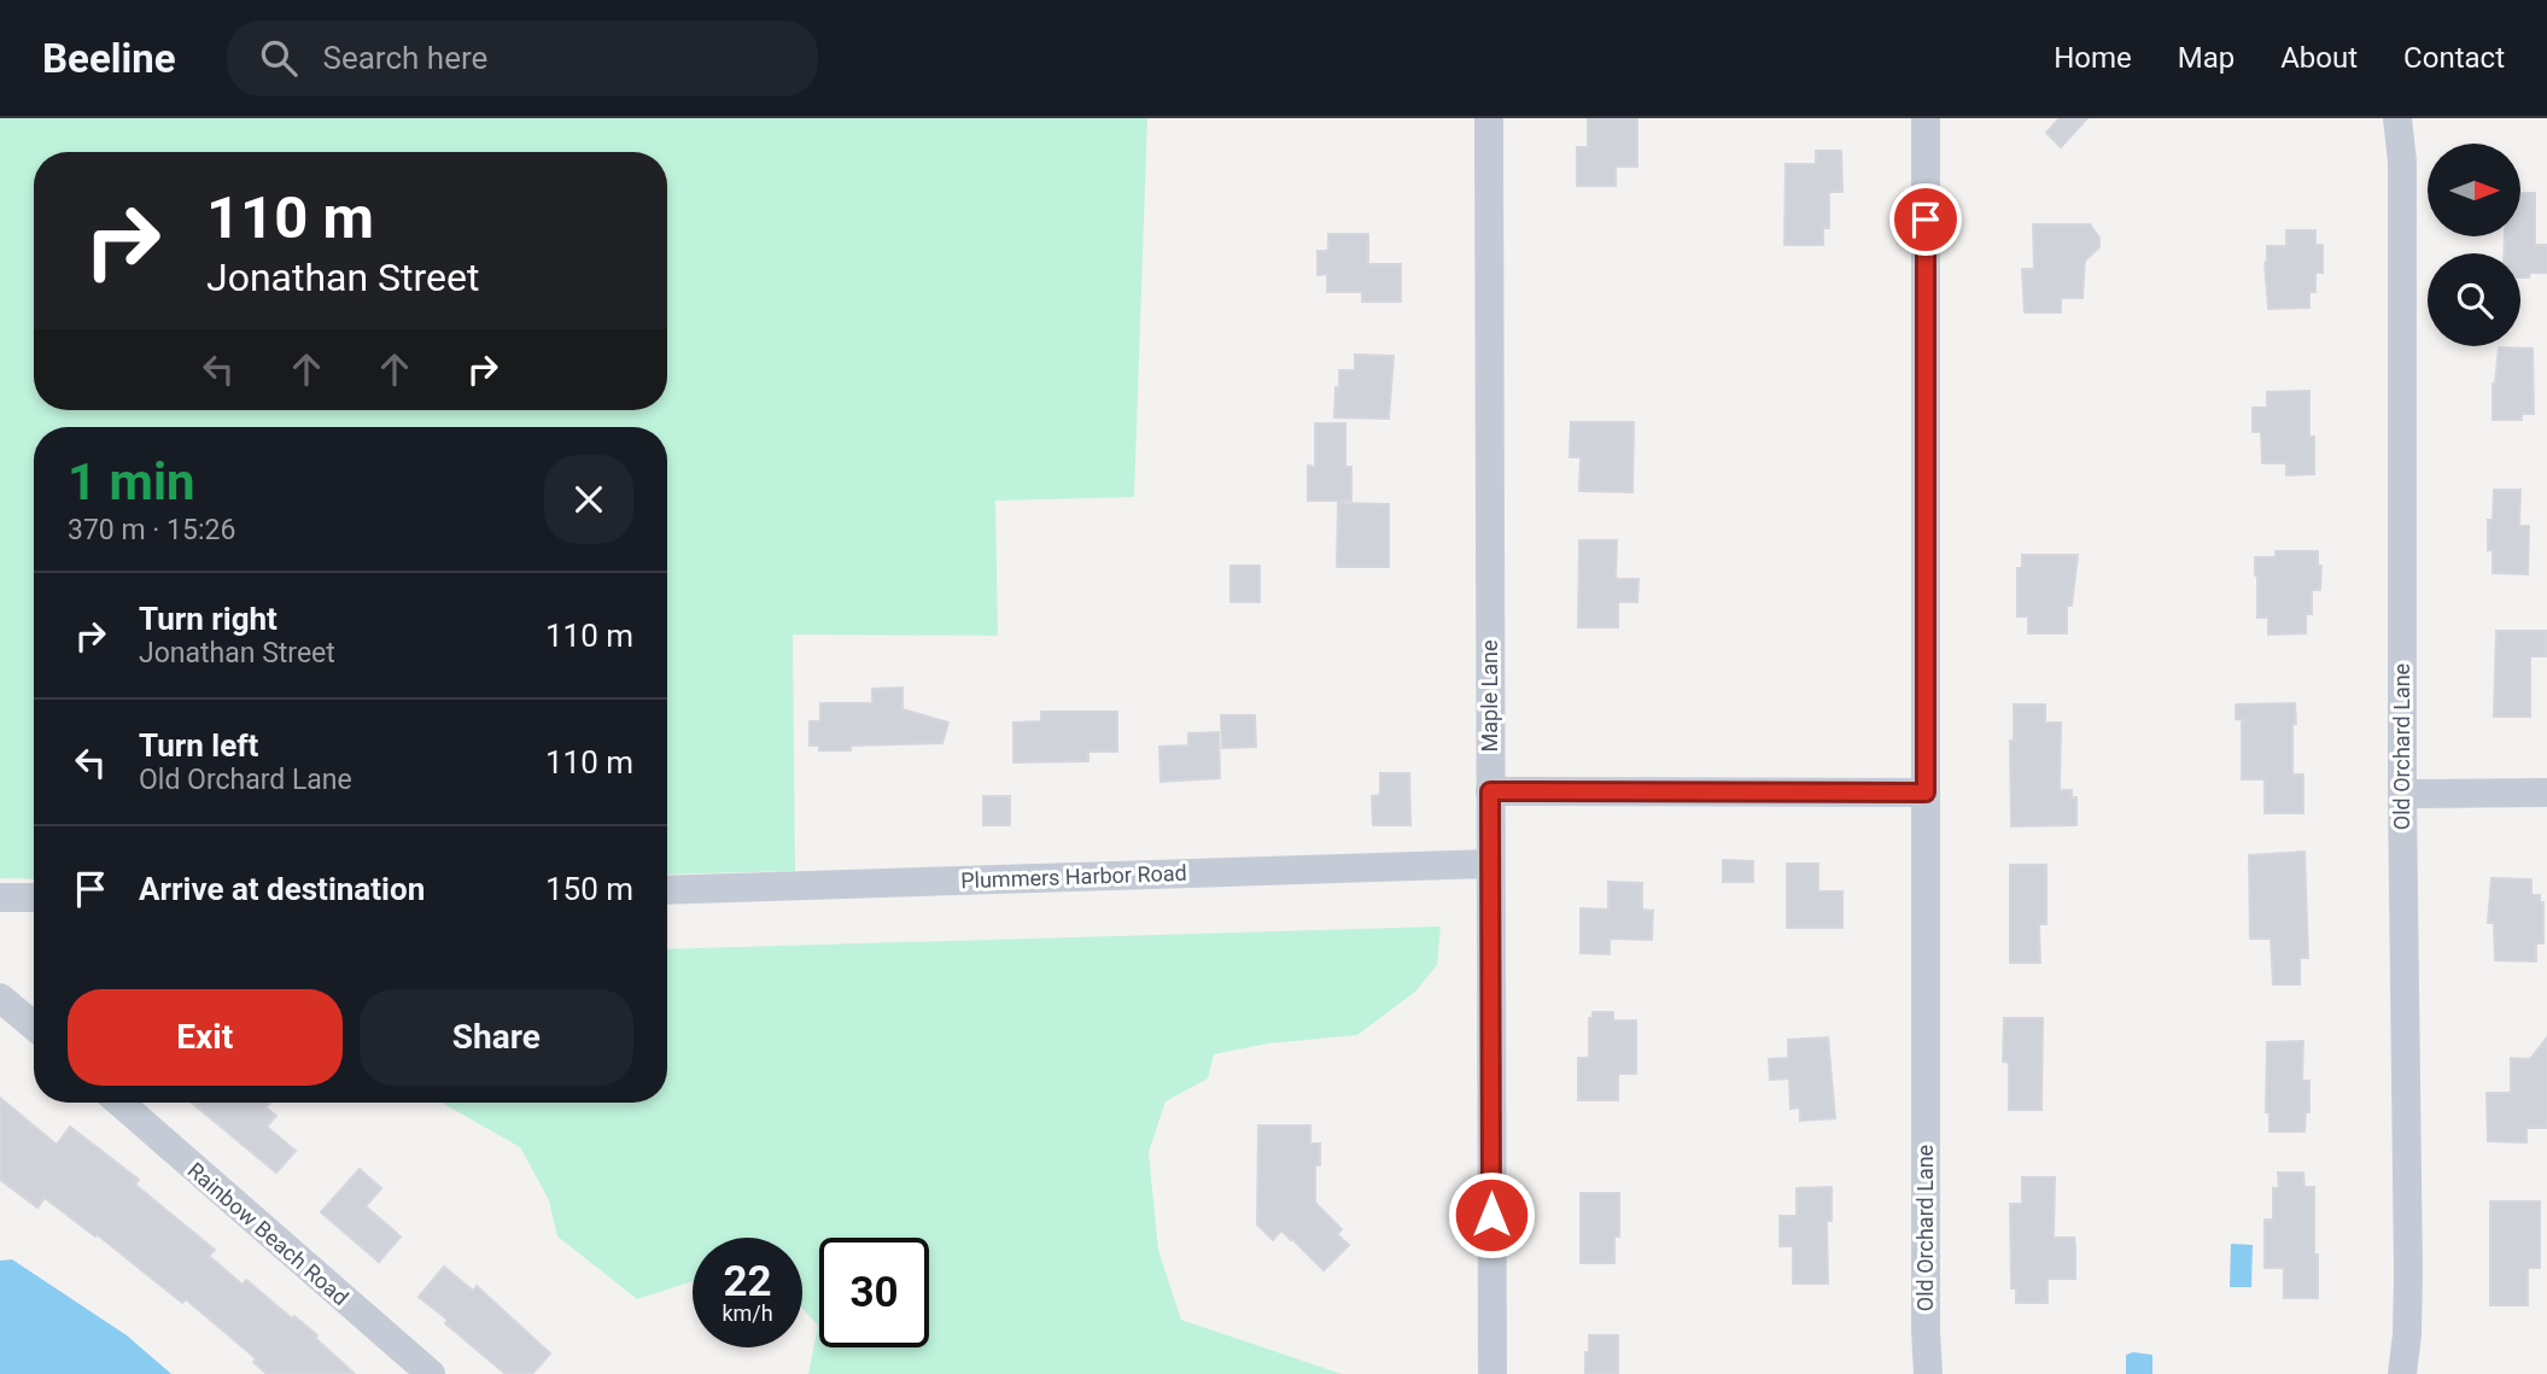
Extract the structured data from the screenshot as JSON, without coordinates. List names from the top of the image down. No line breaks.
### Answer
{"streets":{"street":["Maple Lane","Old Orchard Lane","Plummers Harbor Road","Rainbow Beach Road"]},"crossings":[["Maple Lane","Plummers Harbor Road"]],"north":"right","page":{"header":"Beeline","search":"Search here","nav":["Home","Map","About","Contact"],"turn":["110 m","Jonathan Street"],"heading":["1 min","370 m · 15:26"],"list":[{"name":"Turn right","note":"Jonathan Street","value":"110 m"},{"name":"Turn left","note":"Old Orchard Lane","value":"110 m"},{"name":"Arrive at destination","value":"150 m"}],"buttons":["Exit","Share"],"speed":"22 km/h","limit":"30"}}
